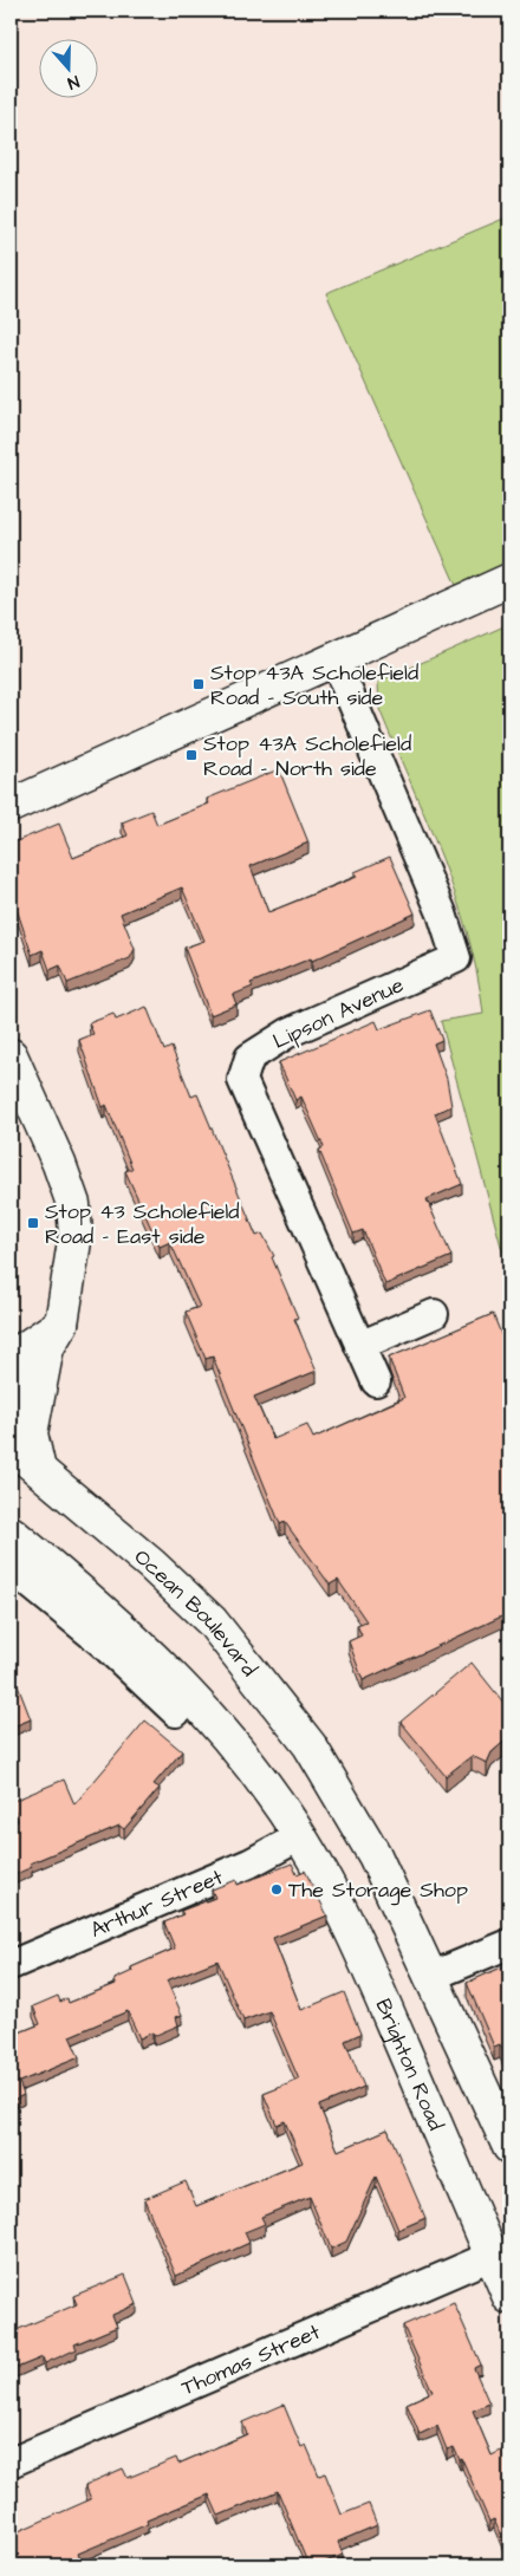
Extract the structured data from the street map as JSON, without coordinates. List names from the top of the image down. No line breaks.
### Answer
{"streets":{"main road":["Ocean Boulevard","Brighton Road"],"street":["Lipson Avenue","Arthur Street","Thomas Street"]},"crossings":[["Arthur Street","Brighton Road"],["Brighton Road","Thomas Street"]],"places":{"transit":["Stop 43A Scholefield Road - South side","Stop 43A Scholefield Road - North side","Stop 43 Scholefield Road - East side"],"other":["The Storage Shop"]},"north":"bottom"}
